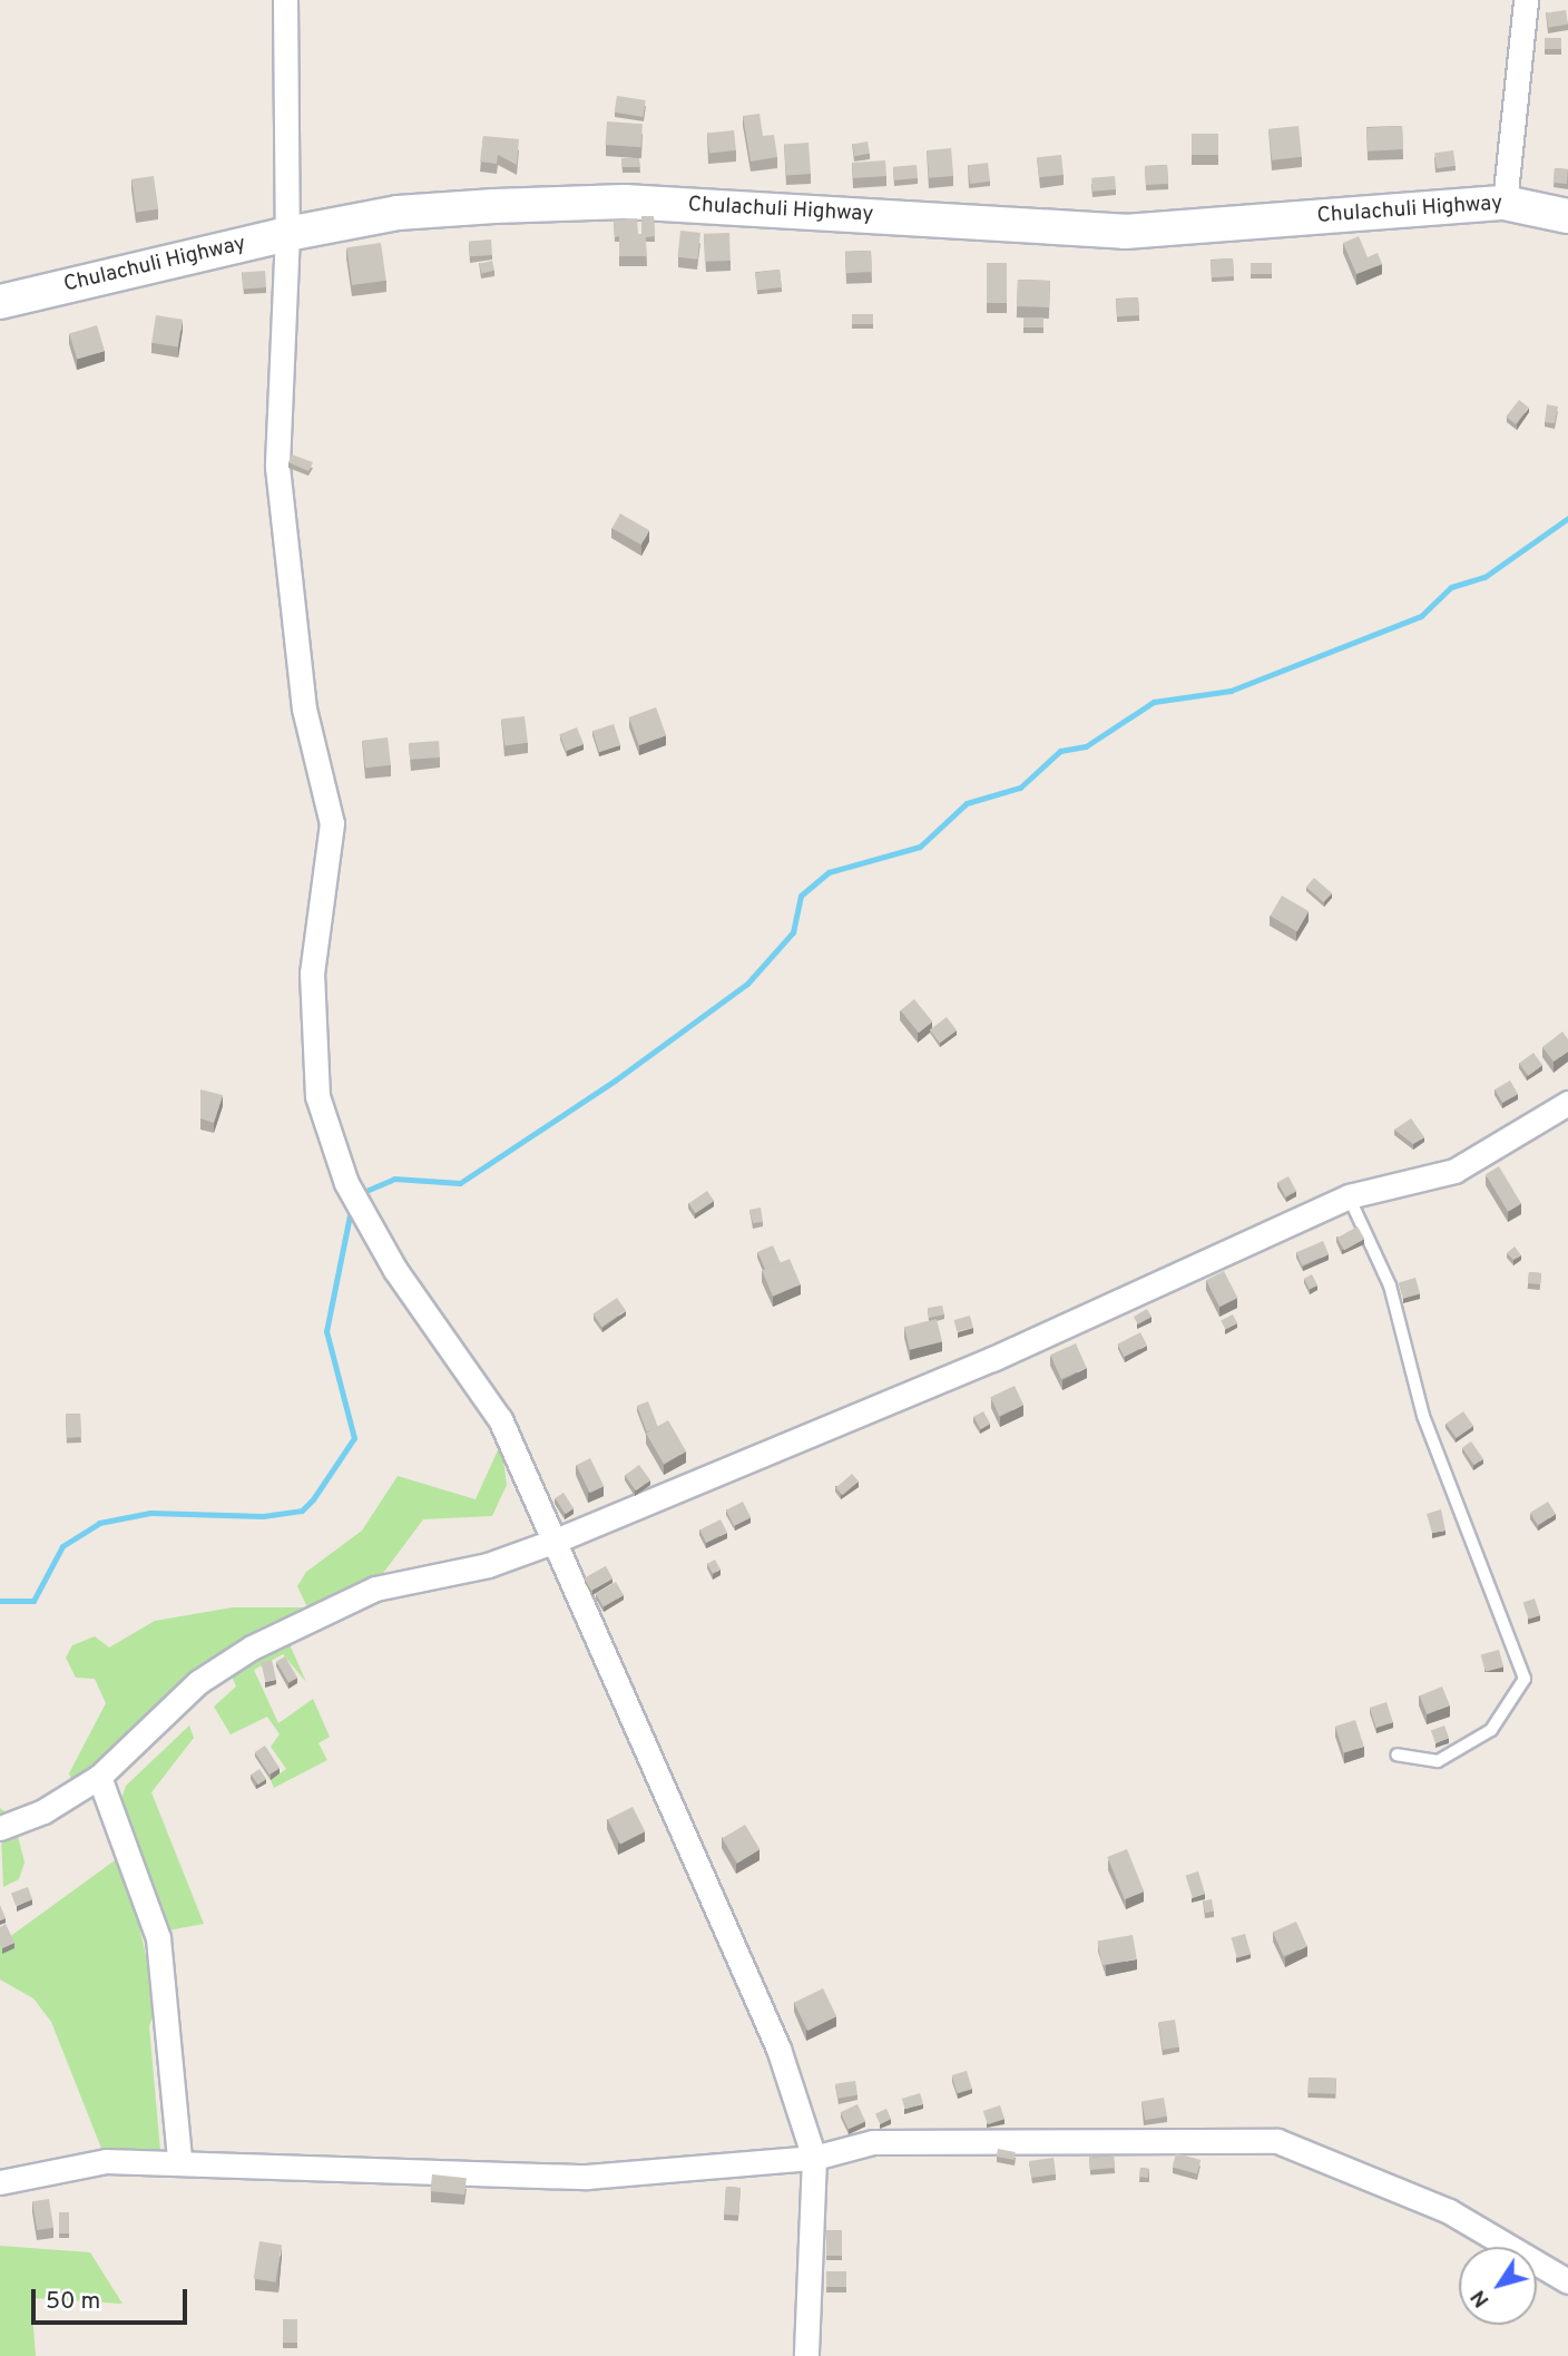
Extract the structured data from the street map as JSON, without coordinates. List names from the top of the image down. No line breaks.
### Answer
{"streets":{"street":["Chulachuli Highway"]},"scale_bar":"50 m","north":"bottom left"}
